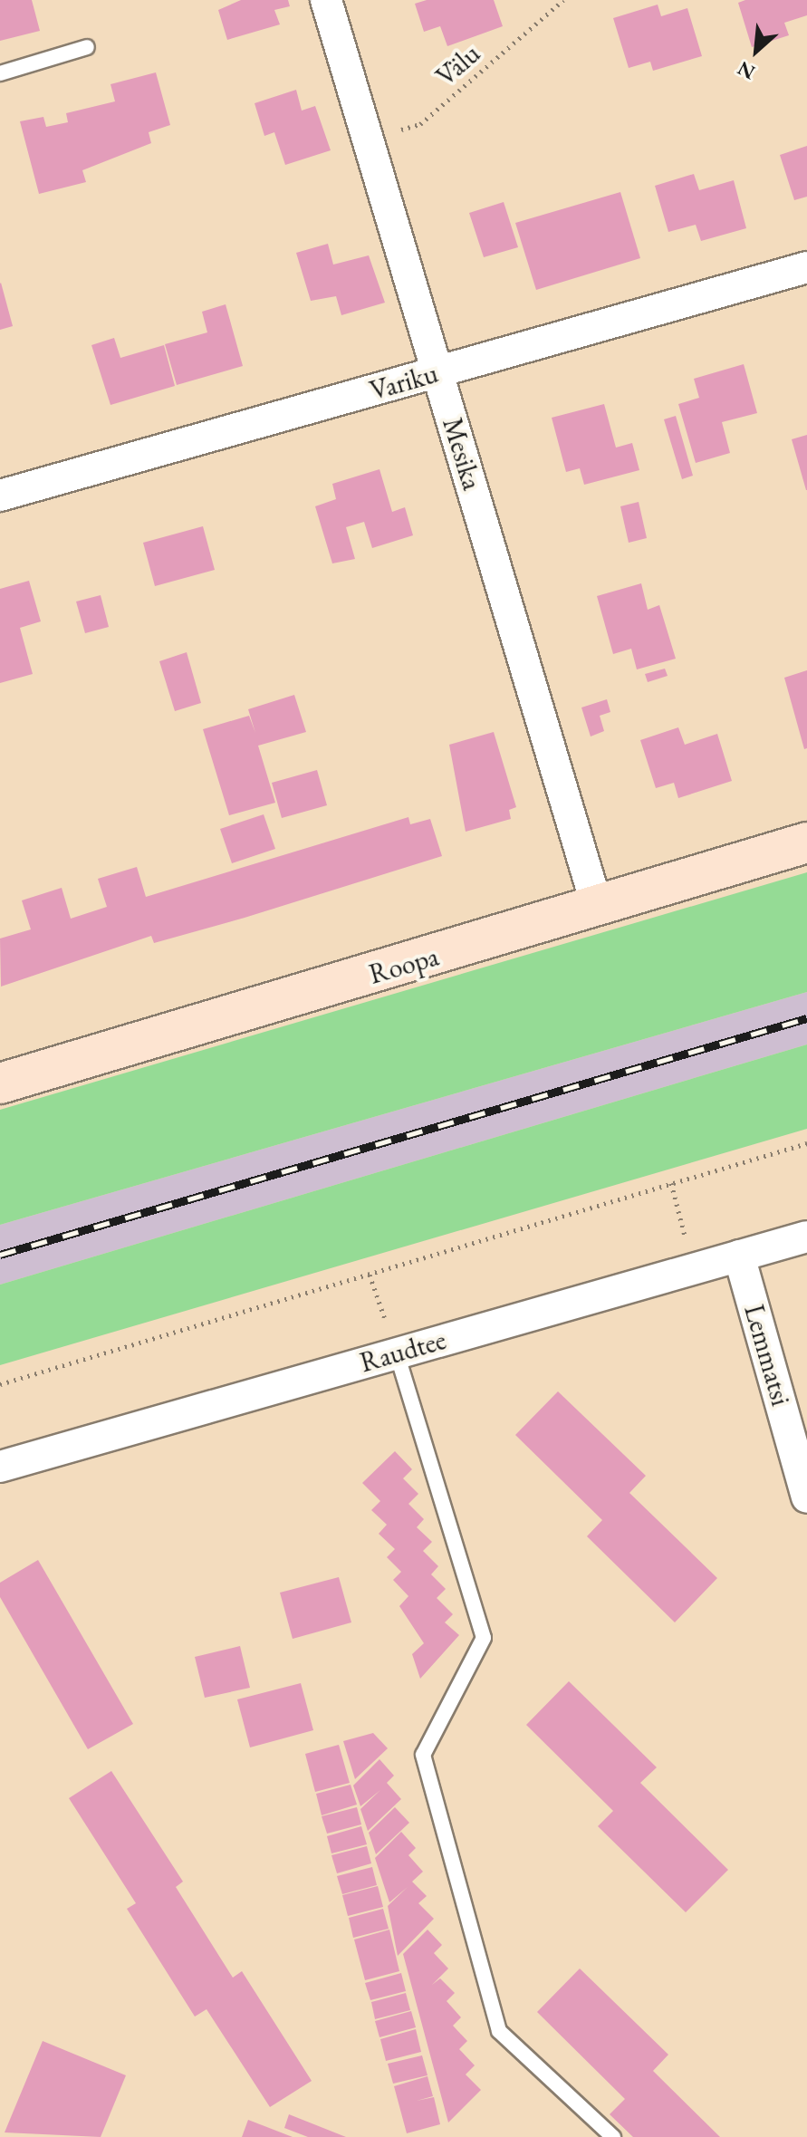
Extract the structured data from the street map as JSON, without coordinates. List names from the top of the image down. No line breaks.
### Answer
{"streets":{"street":["Variku","Mesika","Roopa","Raudtee","Lemmatsi"],"path":["Välu"]},"crossings":[["Välu","Mesika"],["Variku","Mesika"],["Mesika","Roopa"],["Raudtee","Lemmatsi"]],"north":"bottom left"}
